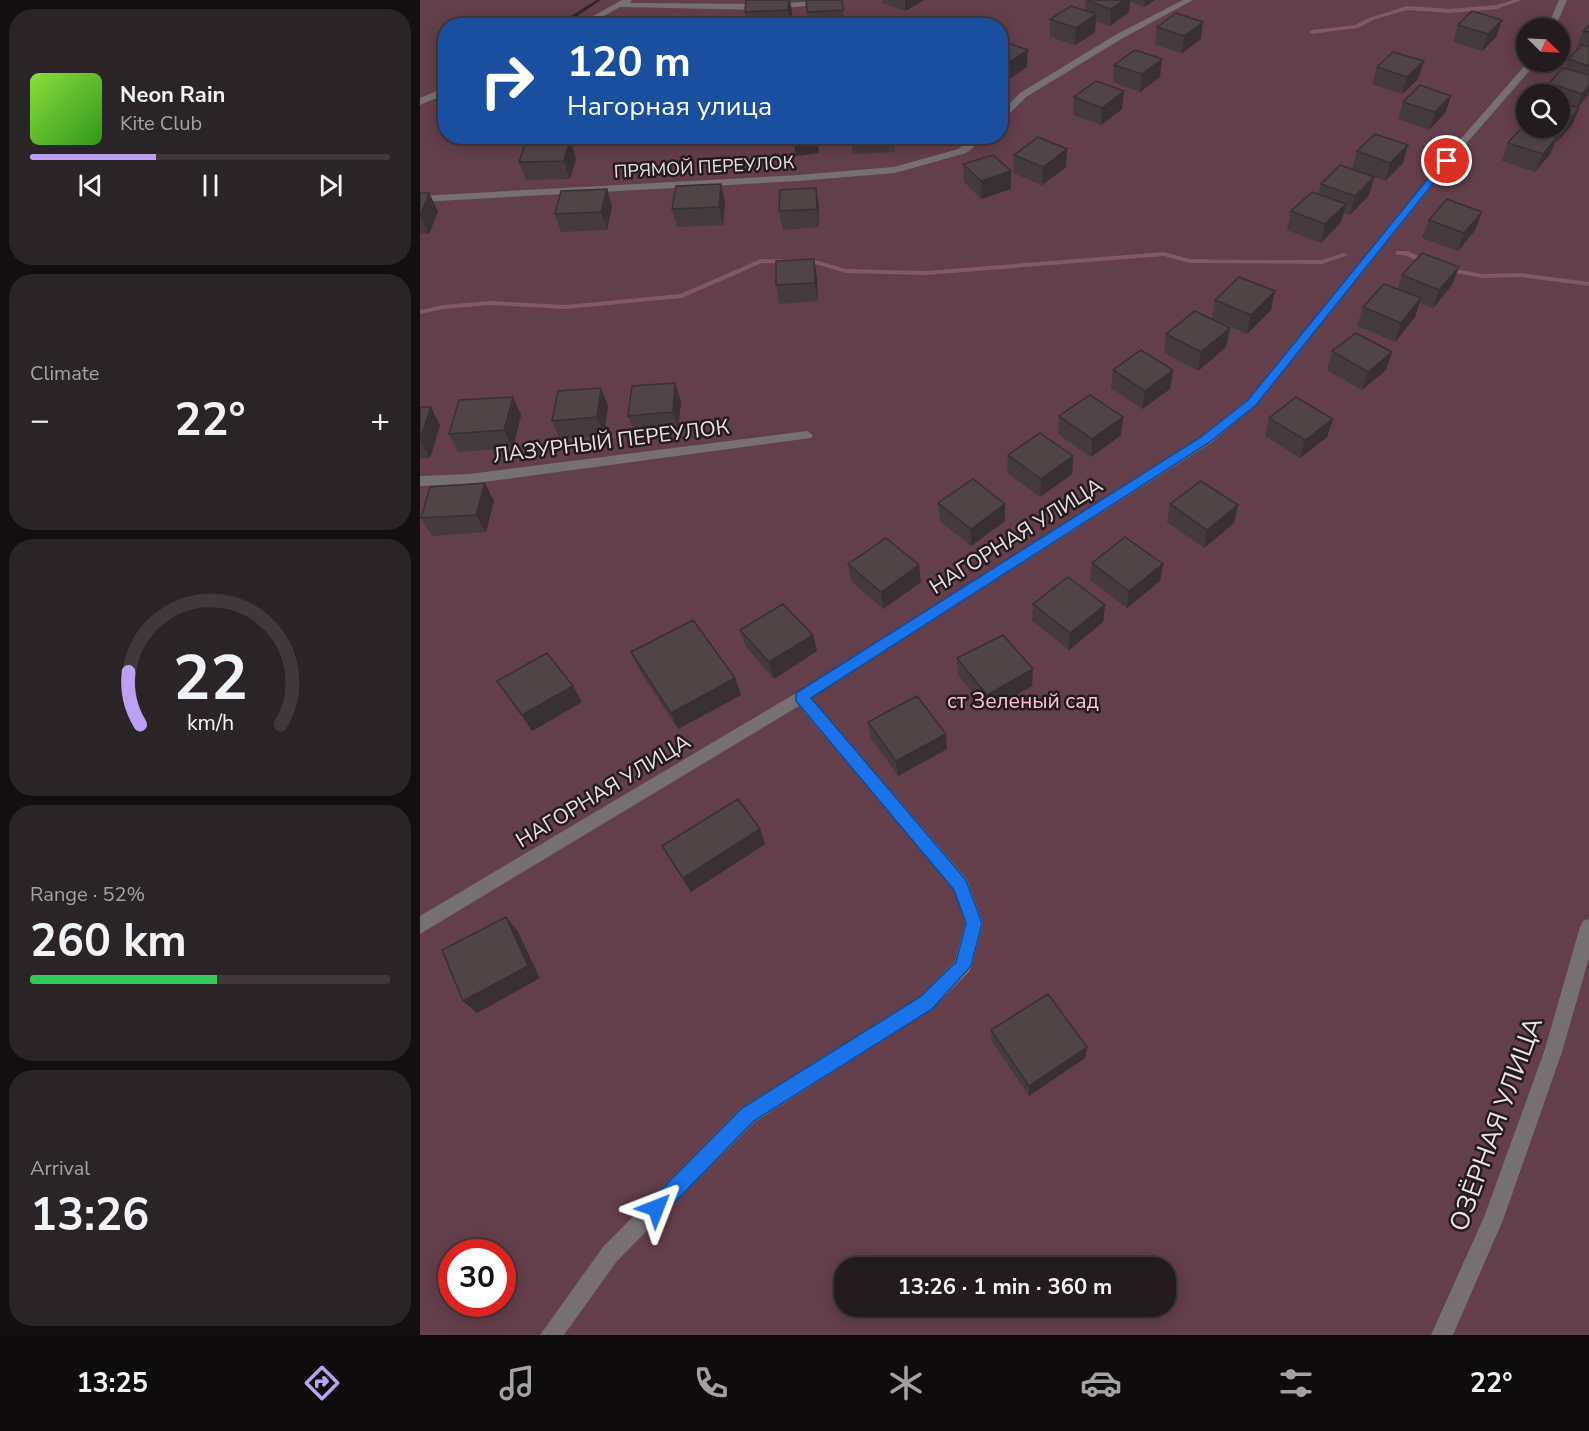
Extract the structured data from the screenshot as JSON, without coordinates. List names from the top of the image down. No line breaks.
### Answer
{"streets":{"street":["ПРЯМОЙ ПЕРЕУЛОК","ЛАЗУРНЫЙ ПЕРЕУЛОК","НАГОРНАЯ УЛИЦА","ОЗЁРНАЯ УЛИЦА"]},"parks":["ст Зеленый сад"],"north":"bottom right","page":{"turn":["120 m","Нагорная улица"],"song":["Neon Rain","Kite Club"],"tile":["Climate",["Range · 52%","260 km"],["Arrival","13:26"]],"heat":["−","22°","+"],"limit":"30","trip":"13:26 · 1 min · 360 m","tabs":["13:25","22°"],"gauge":["22","km/h"]}}
